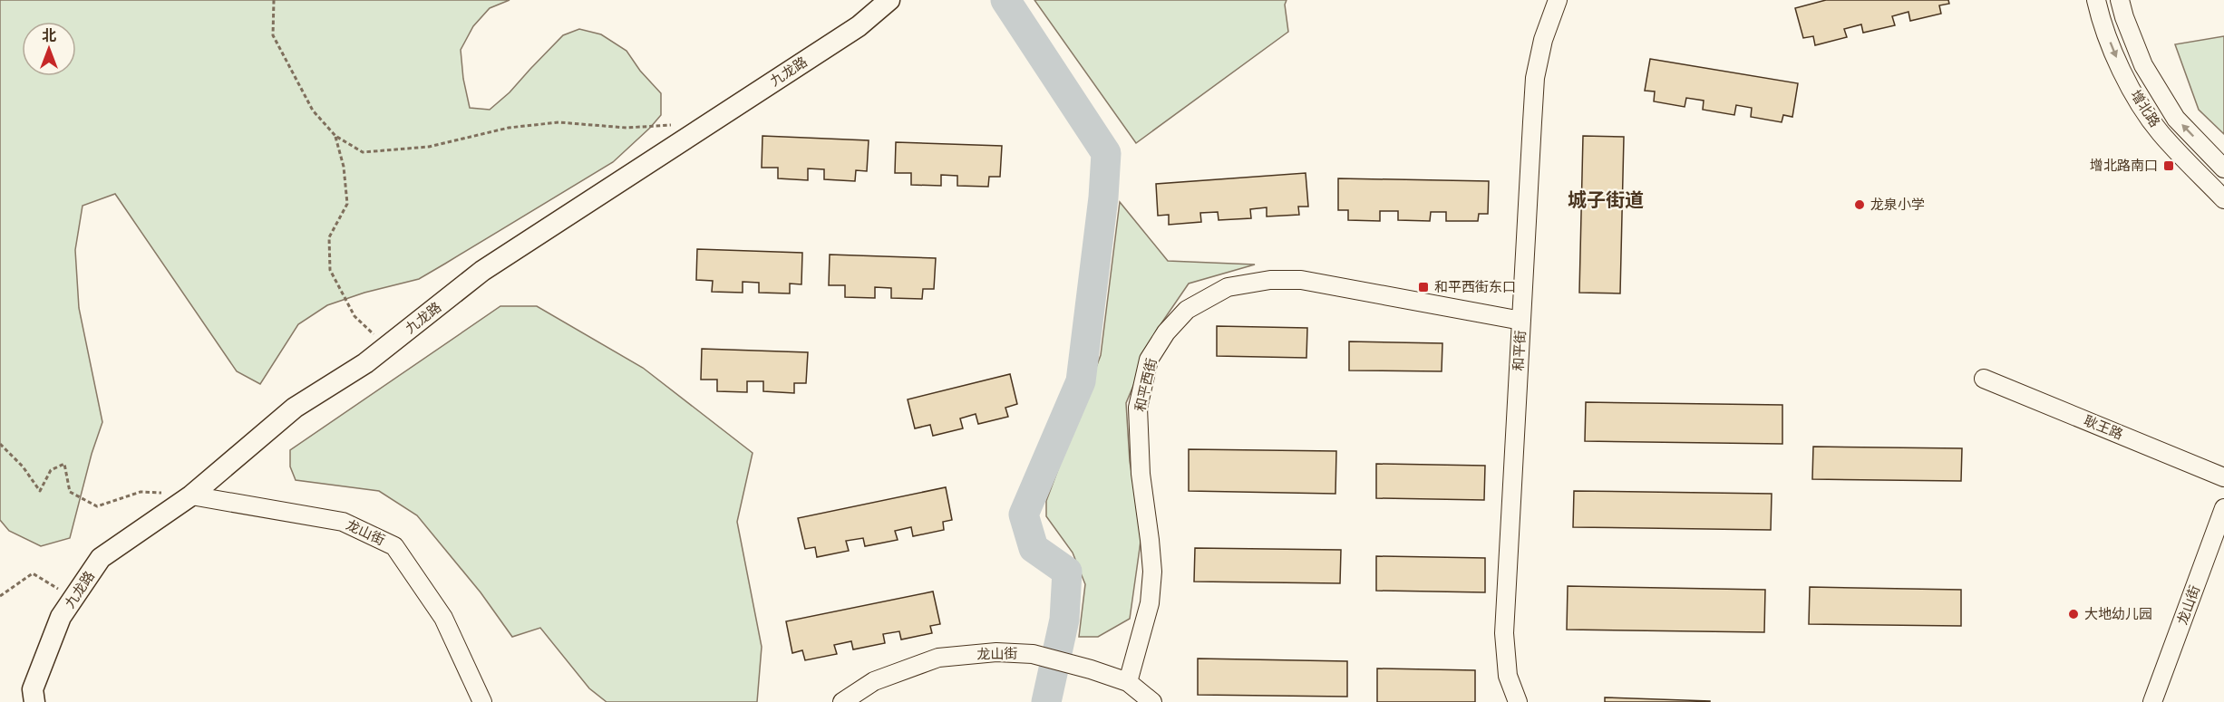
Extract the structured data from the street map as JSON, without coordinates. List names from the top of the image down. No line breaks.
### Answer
{"streets":{"main road":["九龙路"],"street":["增北路","和平街","和平西街","耿王路","龙山街"]},"crossings":[["九龙路","龙山街"],["和平街","和平西街"],["和平西街","龙山街"]],"districts":["城子街道"],"places":{"transit":["增北路南口","和平西街东口"],"other":["龙泉小学","大地幼儿园"]},"north":"top"}
